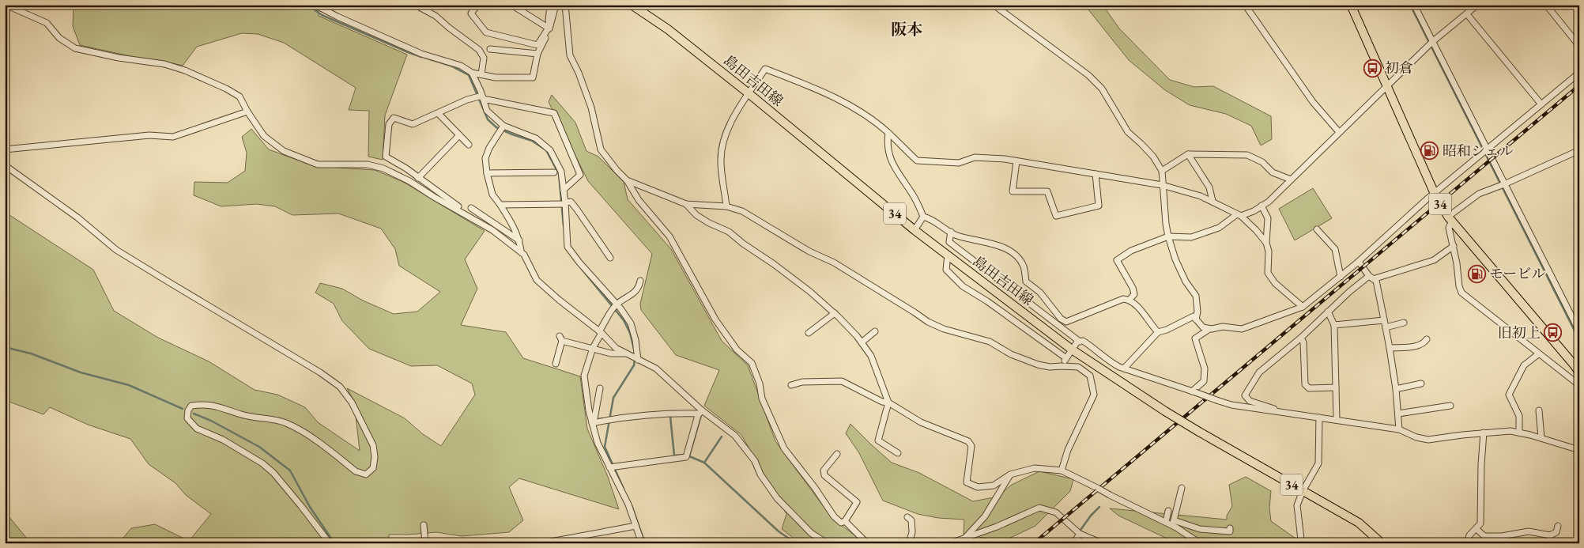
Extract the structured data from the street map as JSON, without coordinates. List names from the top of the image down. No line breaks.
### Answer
{"streets":{"main road":["島田吉田線","34"]},"districts":["阪本"],"places":{"bus stop":["初倉","旧初上"],"fuel station":["昭和シェル","モービル"]}}
